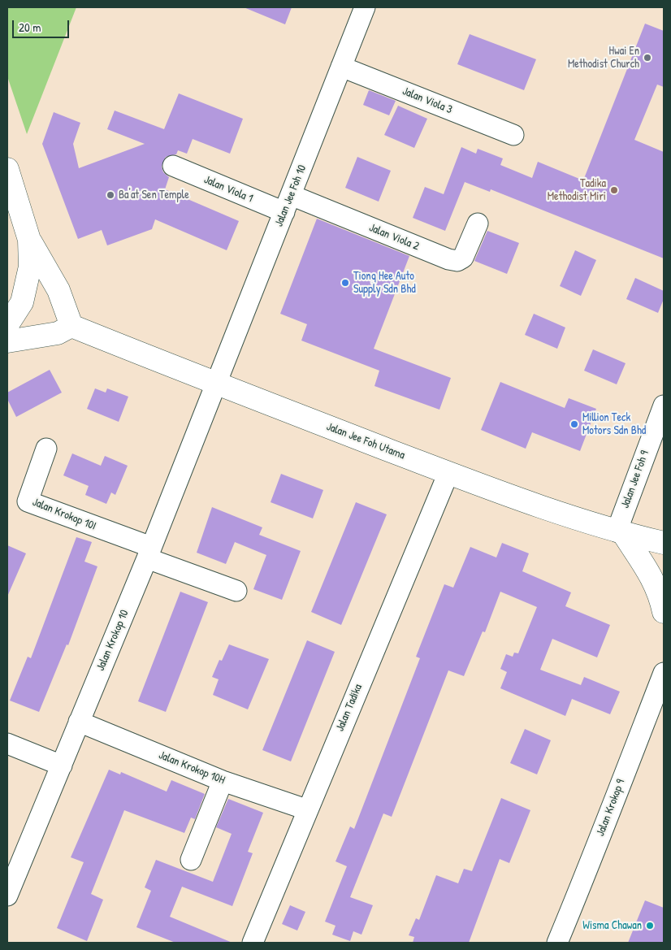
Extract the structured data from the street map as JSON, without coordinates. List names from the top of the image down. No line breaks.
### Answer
{"streets":{"street":["Jalan Viola 3","Jalan Viola 1","Jalan Jee Foh 10","Jalan Viola 2","Jalan Jee Foh Utama","Jalan Jee Foh 9","Jalan Krokop 10I","Jalan Krokop 10","Jalan Tadika","Jalan Krokop 10H","Jalan Krokop 9"]},"crossings":[["Jalan Viola 3","Jalan Jee Foh 10"],["Jalan Viola 1","Jalan Jee Foh 10"],["Jalan Viola 1","Jalan Viola 2"],["Jalan Jee Foh 10","Jalan Viola 2"],["Jalan Jee Foh 10","Jalan Jee Foh Utama"],["Jalan Jee Foh 10","Jalan Krokop 10"],["Jalan Jee Foh Utama","Jalan Jee Foh 9"],["Jalan Jee Foh Utama","Jalan Krokop 10"],["Jalan Jee Foh Utama","Jalan Tadika"],["Jalan Krokop 10I","Jalan Krokop 10"],["Jalan Krokop 10","Jalan Krokop 10H"],["Jalan Tadika","Jalan Krokop 10H"]],"places":["Hwai En Methodist Church","Tadika Methodist Miri","Ba'at Sen Temple","Tiong Hee Auto Supply Sdn Bhd","Million Teck Motors Sdn Bhd","Wisma Chawan"],"scale_bar":"20 m"}
